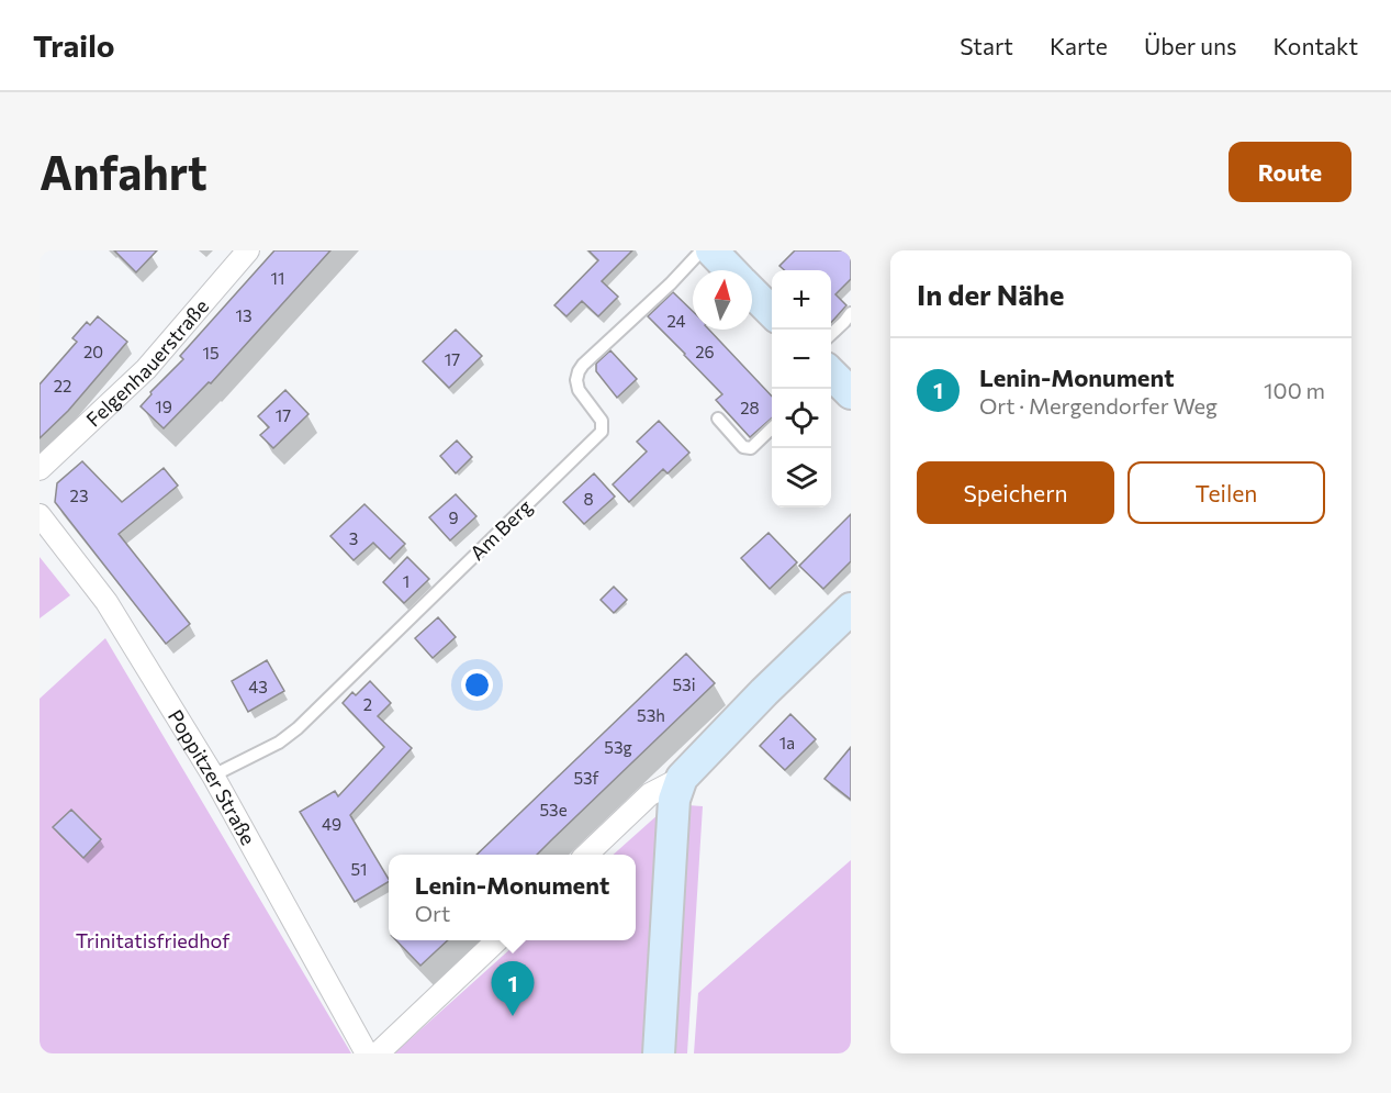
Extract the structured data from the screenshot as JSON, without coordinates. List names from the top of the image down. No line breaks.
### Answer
{"streets":{"street":["Felgenhauerstraße","Poppitzer Straße"],"lane":["Am Berg"]},"crossings":[["Am Berg","Poppitzer Straße"]],"parks":["Trinitatisfriedhof"],"house_numbers":["11","13","24","20","26","15","17","22","19","28","17","23","8","9","3","1","53i","43","2","53h","1a","53g","53f","53e","49","51"],"north":"top","page":{"header":"Trailo","nav":["Start","Karte","Über uns","Kontakt"],"buttons":["Route",["Speichern","Teilen"]],"title":"Anfahrt","heading":"In der Nähe","map_buttons":["+","−"],"list":[{"mark":"1","name":"Lenin-Monument","note":"Ort · Mergendorfer Weg","value":"100 m"}],"popup":["Lenin-Monument","Ort"],"pins":"1"}}
